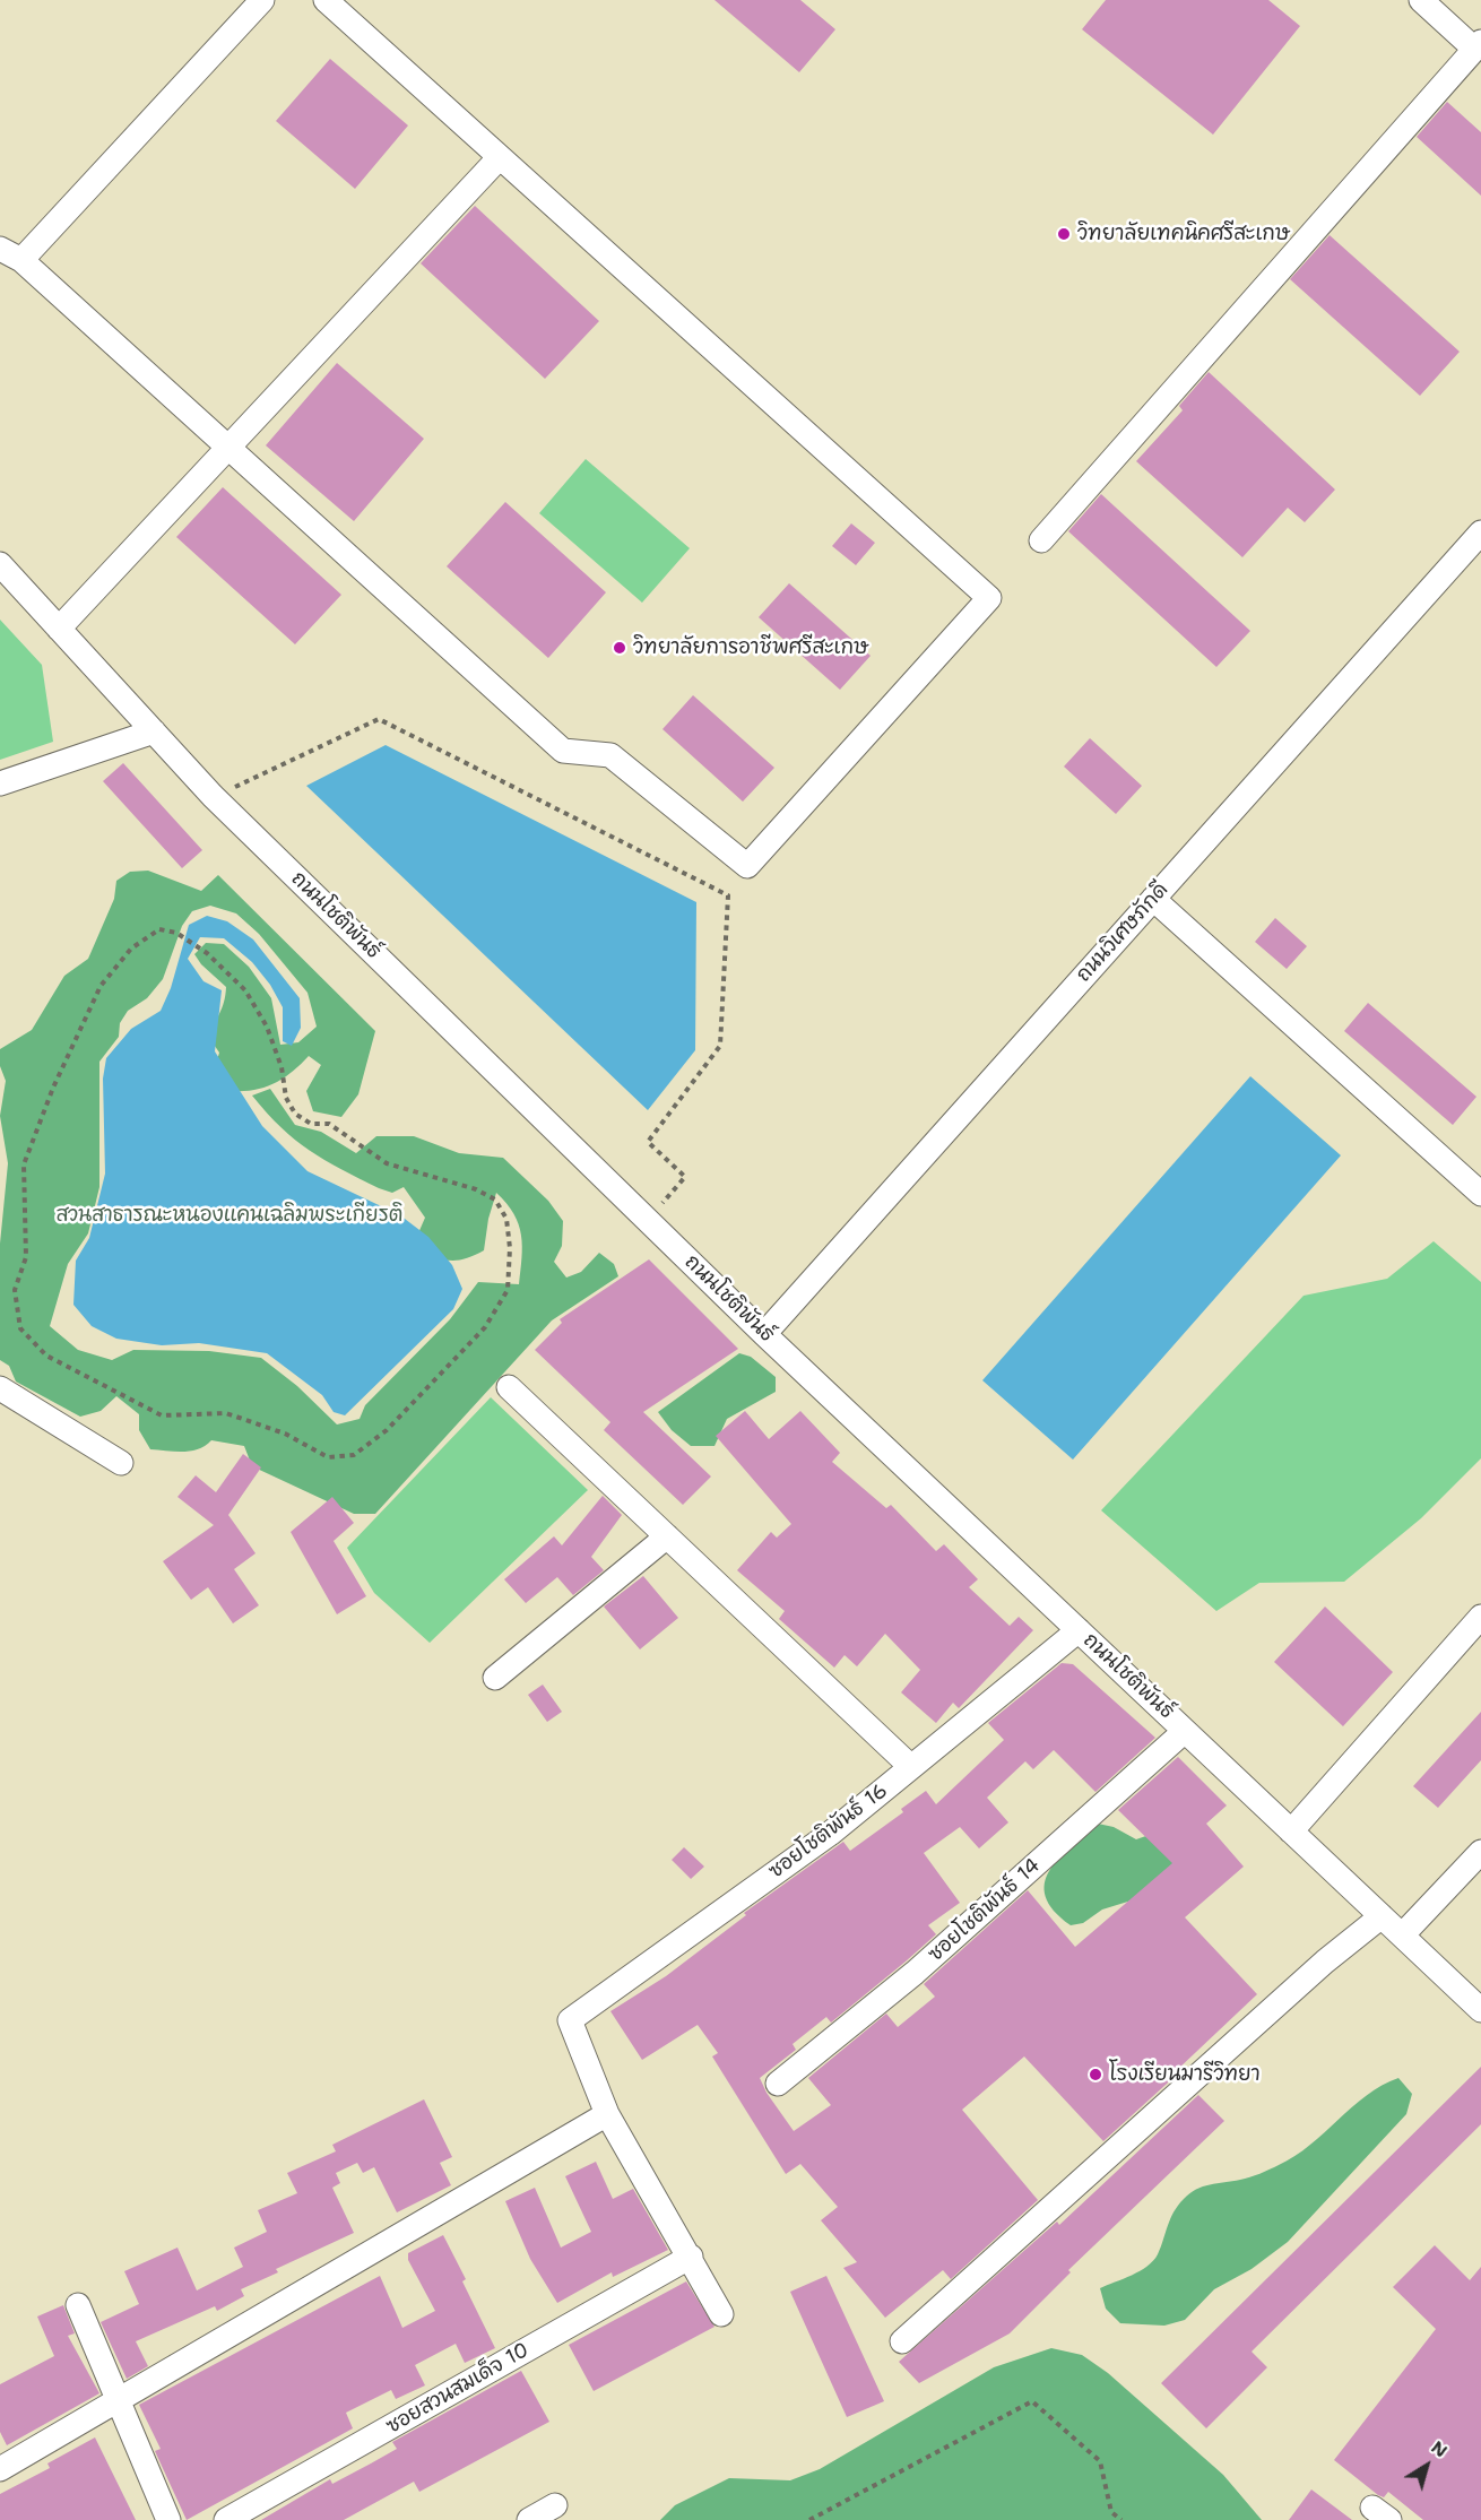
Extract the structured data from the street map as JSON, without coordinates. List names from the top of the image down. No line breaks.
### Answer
{"streets":{"street":["ถนนโชติพันธ์","ถนนวิเศษภักดี","ซอยโชติพันธ์ 16","ซอยโชติพันธ์ 14","ซอยสวนสมเด็จ 10"]},"crossings":[["ถนนโชติพันธ์","ถนนวิเศษภักดี"],["ถนนโชติพันธ์","ซอยโชติพันธ์ 16"],["ถนนโชติพันธ์","ซอยโชติพันธ์ 14"]],"parks":["สวนสาธารณะหนองแคนเฉลิมพระเกียรติ"],"places":["วิทยาลัยเทคนิคศรีสะเกษ","วิทยาลัยการอาชีพศรีสะเกษ","โรงเรียนมารีวิทยา"],"north":"top right"}
